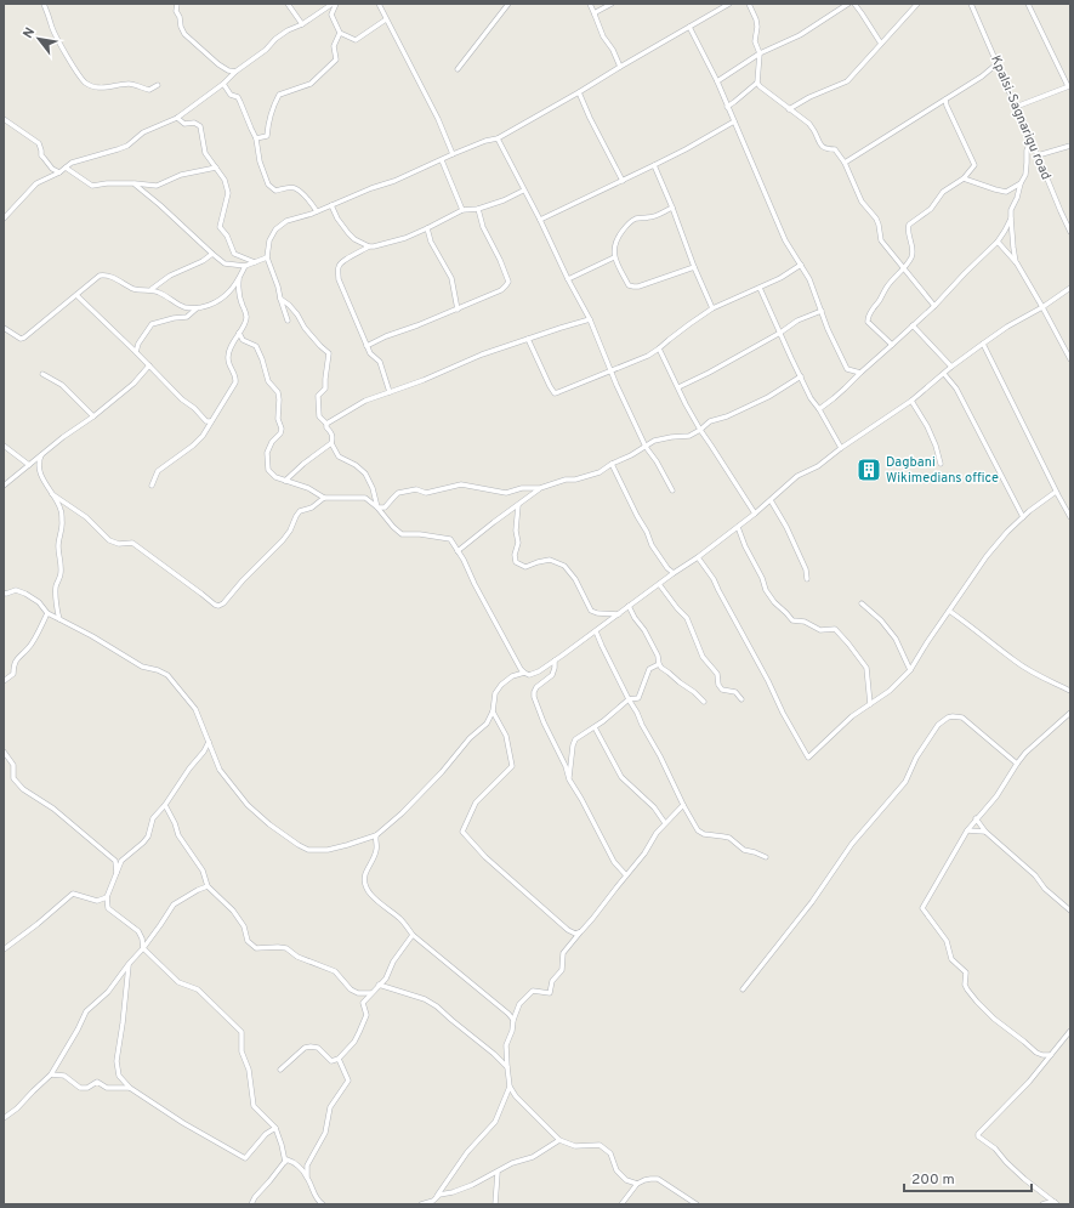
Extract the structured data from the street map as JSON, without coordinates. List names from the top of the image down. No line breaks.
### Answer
{"streets":{"street":["Kpalsi-Sagnarigu road"]},"places":{"building":["Dagbani Wikimedians office"]},"scale_bar":"200 m","north":"top left"}
